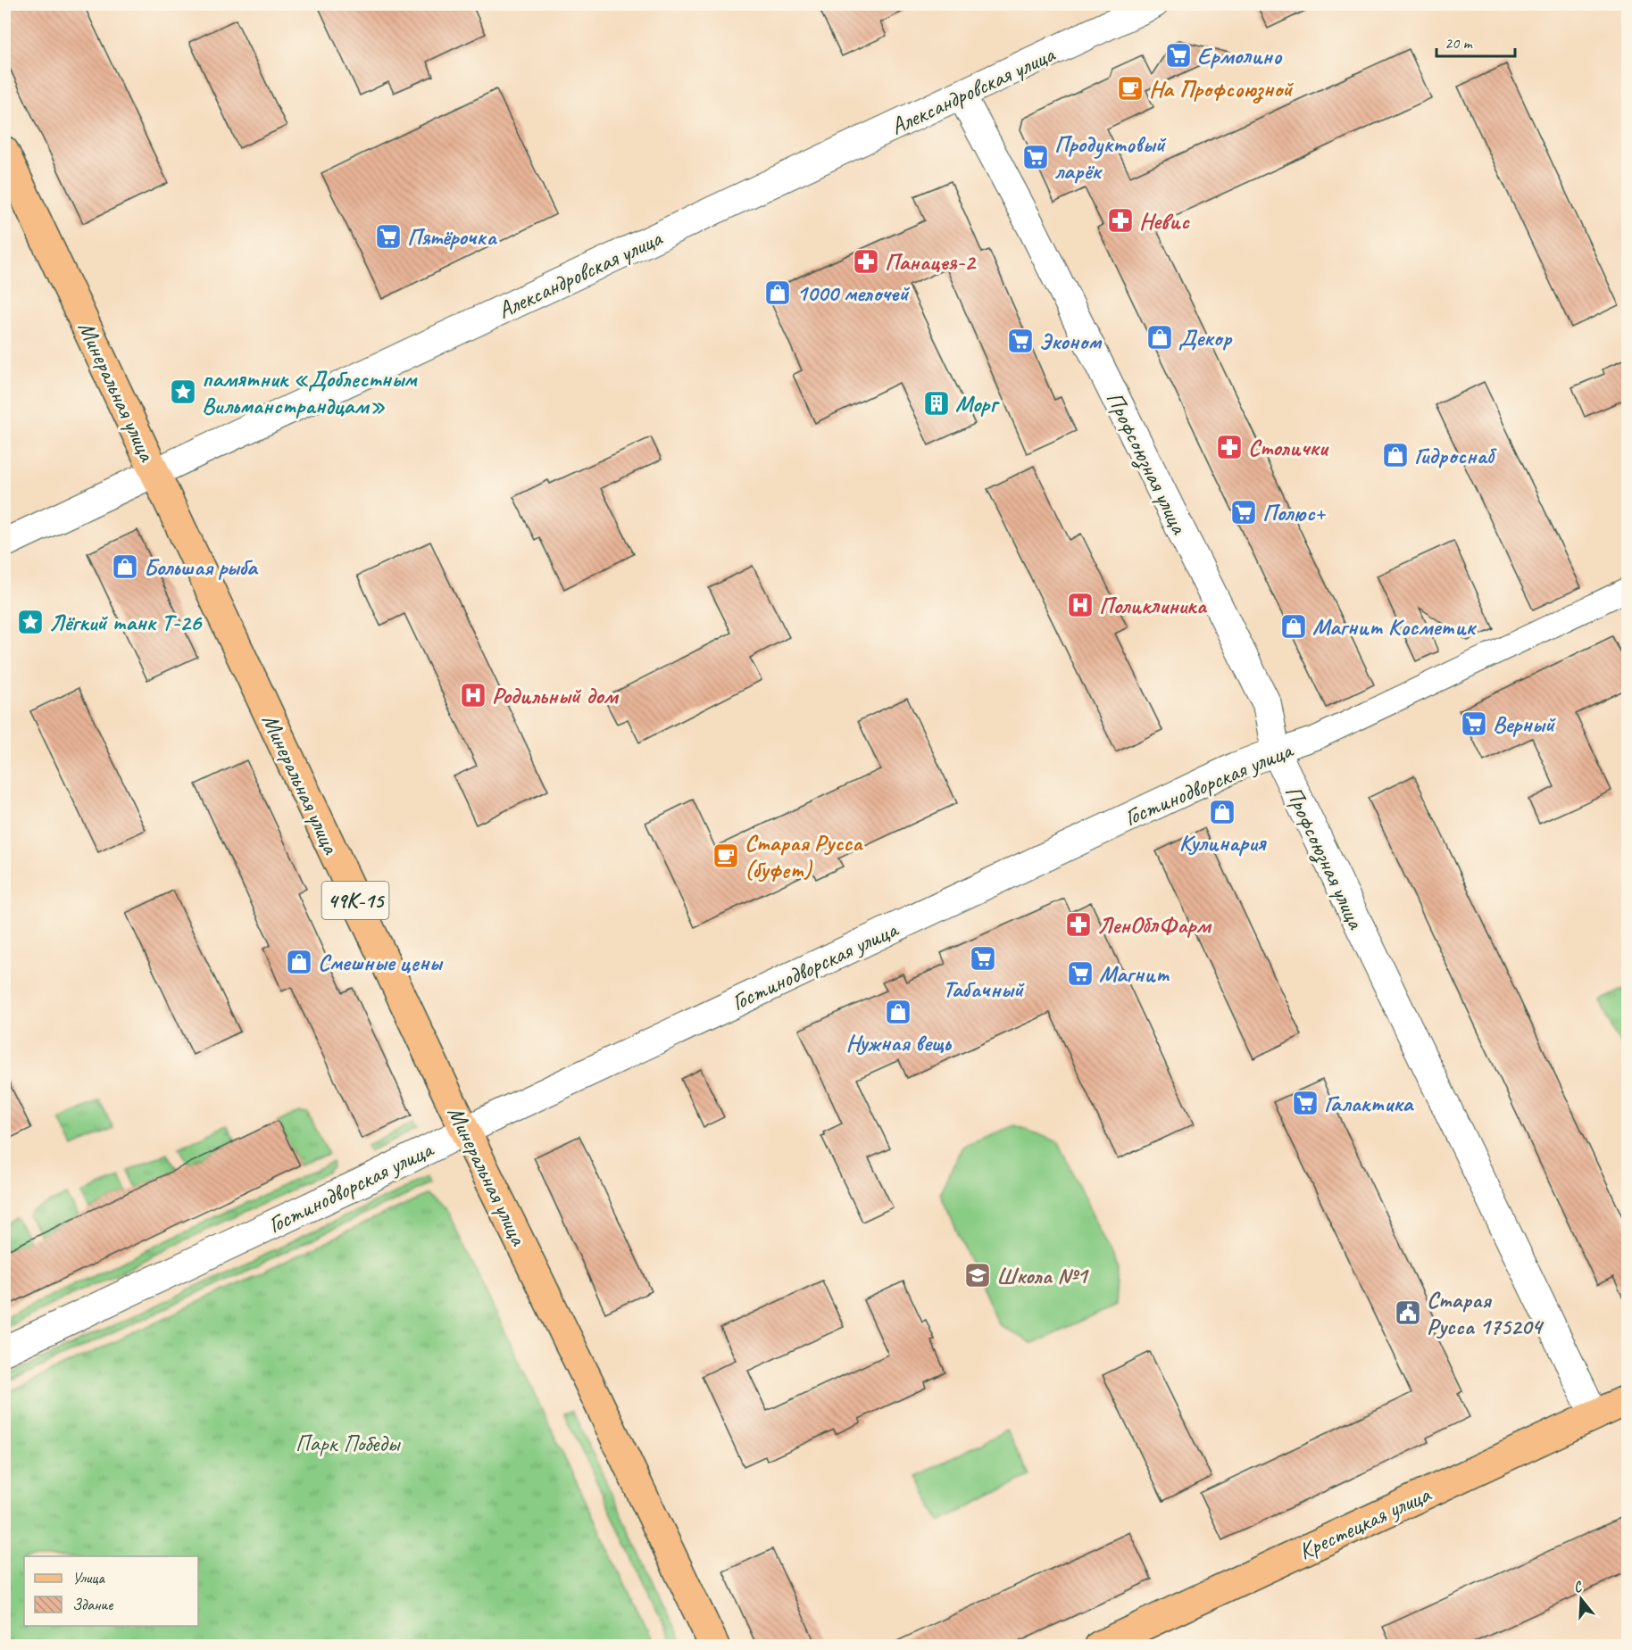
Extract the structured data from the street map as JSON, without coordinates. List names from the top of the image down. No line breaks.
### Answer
{"streets":{"main road":["Минеральная улица","49К-15","Крестецкая улица"],"street":["Александровская улица","Профсоюзная улица","Гостинодворская улица"]},"crossings":[["Александровская улица","Минеральная улица"],["Александровская улица","Профсоюзная улица"],["Минеральная улица","Гостинодворская улица"],["Профсоюзная улица","Гостинодворская улица"],["Профсоюзная улица","Крестецкая улица"]],"parks":["Парк Победы"],"places":{"supermarket":["Ермолино","Продуктовый ларёк","Пятёрочка","Эконом","Полюс+","Верный","Табачный","Магнит","Галактика"],"cafe":["На Профсоюзной","Старая Русса (буфет)"],"pharmacy":["Невис","Панацея-2","Столички","ЛенОблФарм"],"shop":["1000 мелочей","Декор","Гидроснаб","Большая рыба","Магнит Косметик","Кулинария","Смешные цены","Нужная вещь"],"place":["памятник «Доблестным Вильманстрандцам»","Лёгкий танк Т-26"],"building":["Морг"],"hospital":["Поликлиника","Родильный дом"],"school or university":["Школа №1"],"public building":["Старая Русса 175204"]},"legend":["Улица","Здание"],"scale_bar":"20 m","north":"top"}
